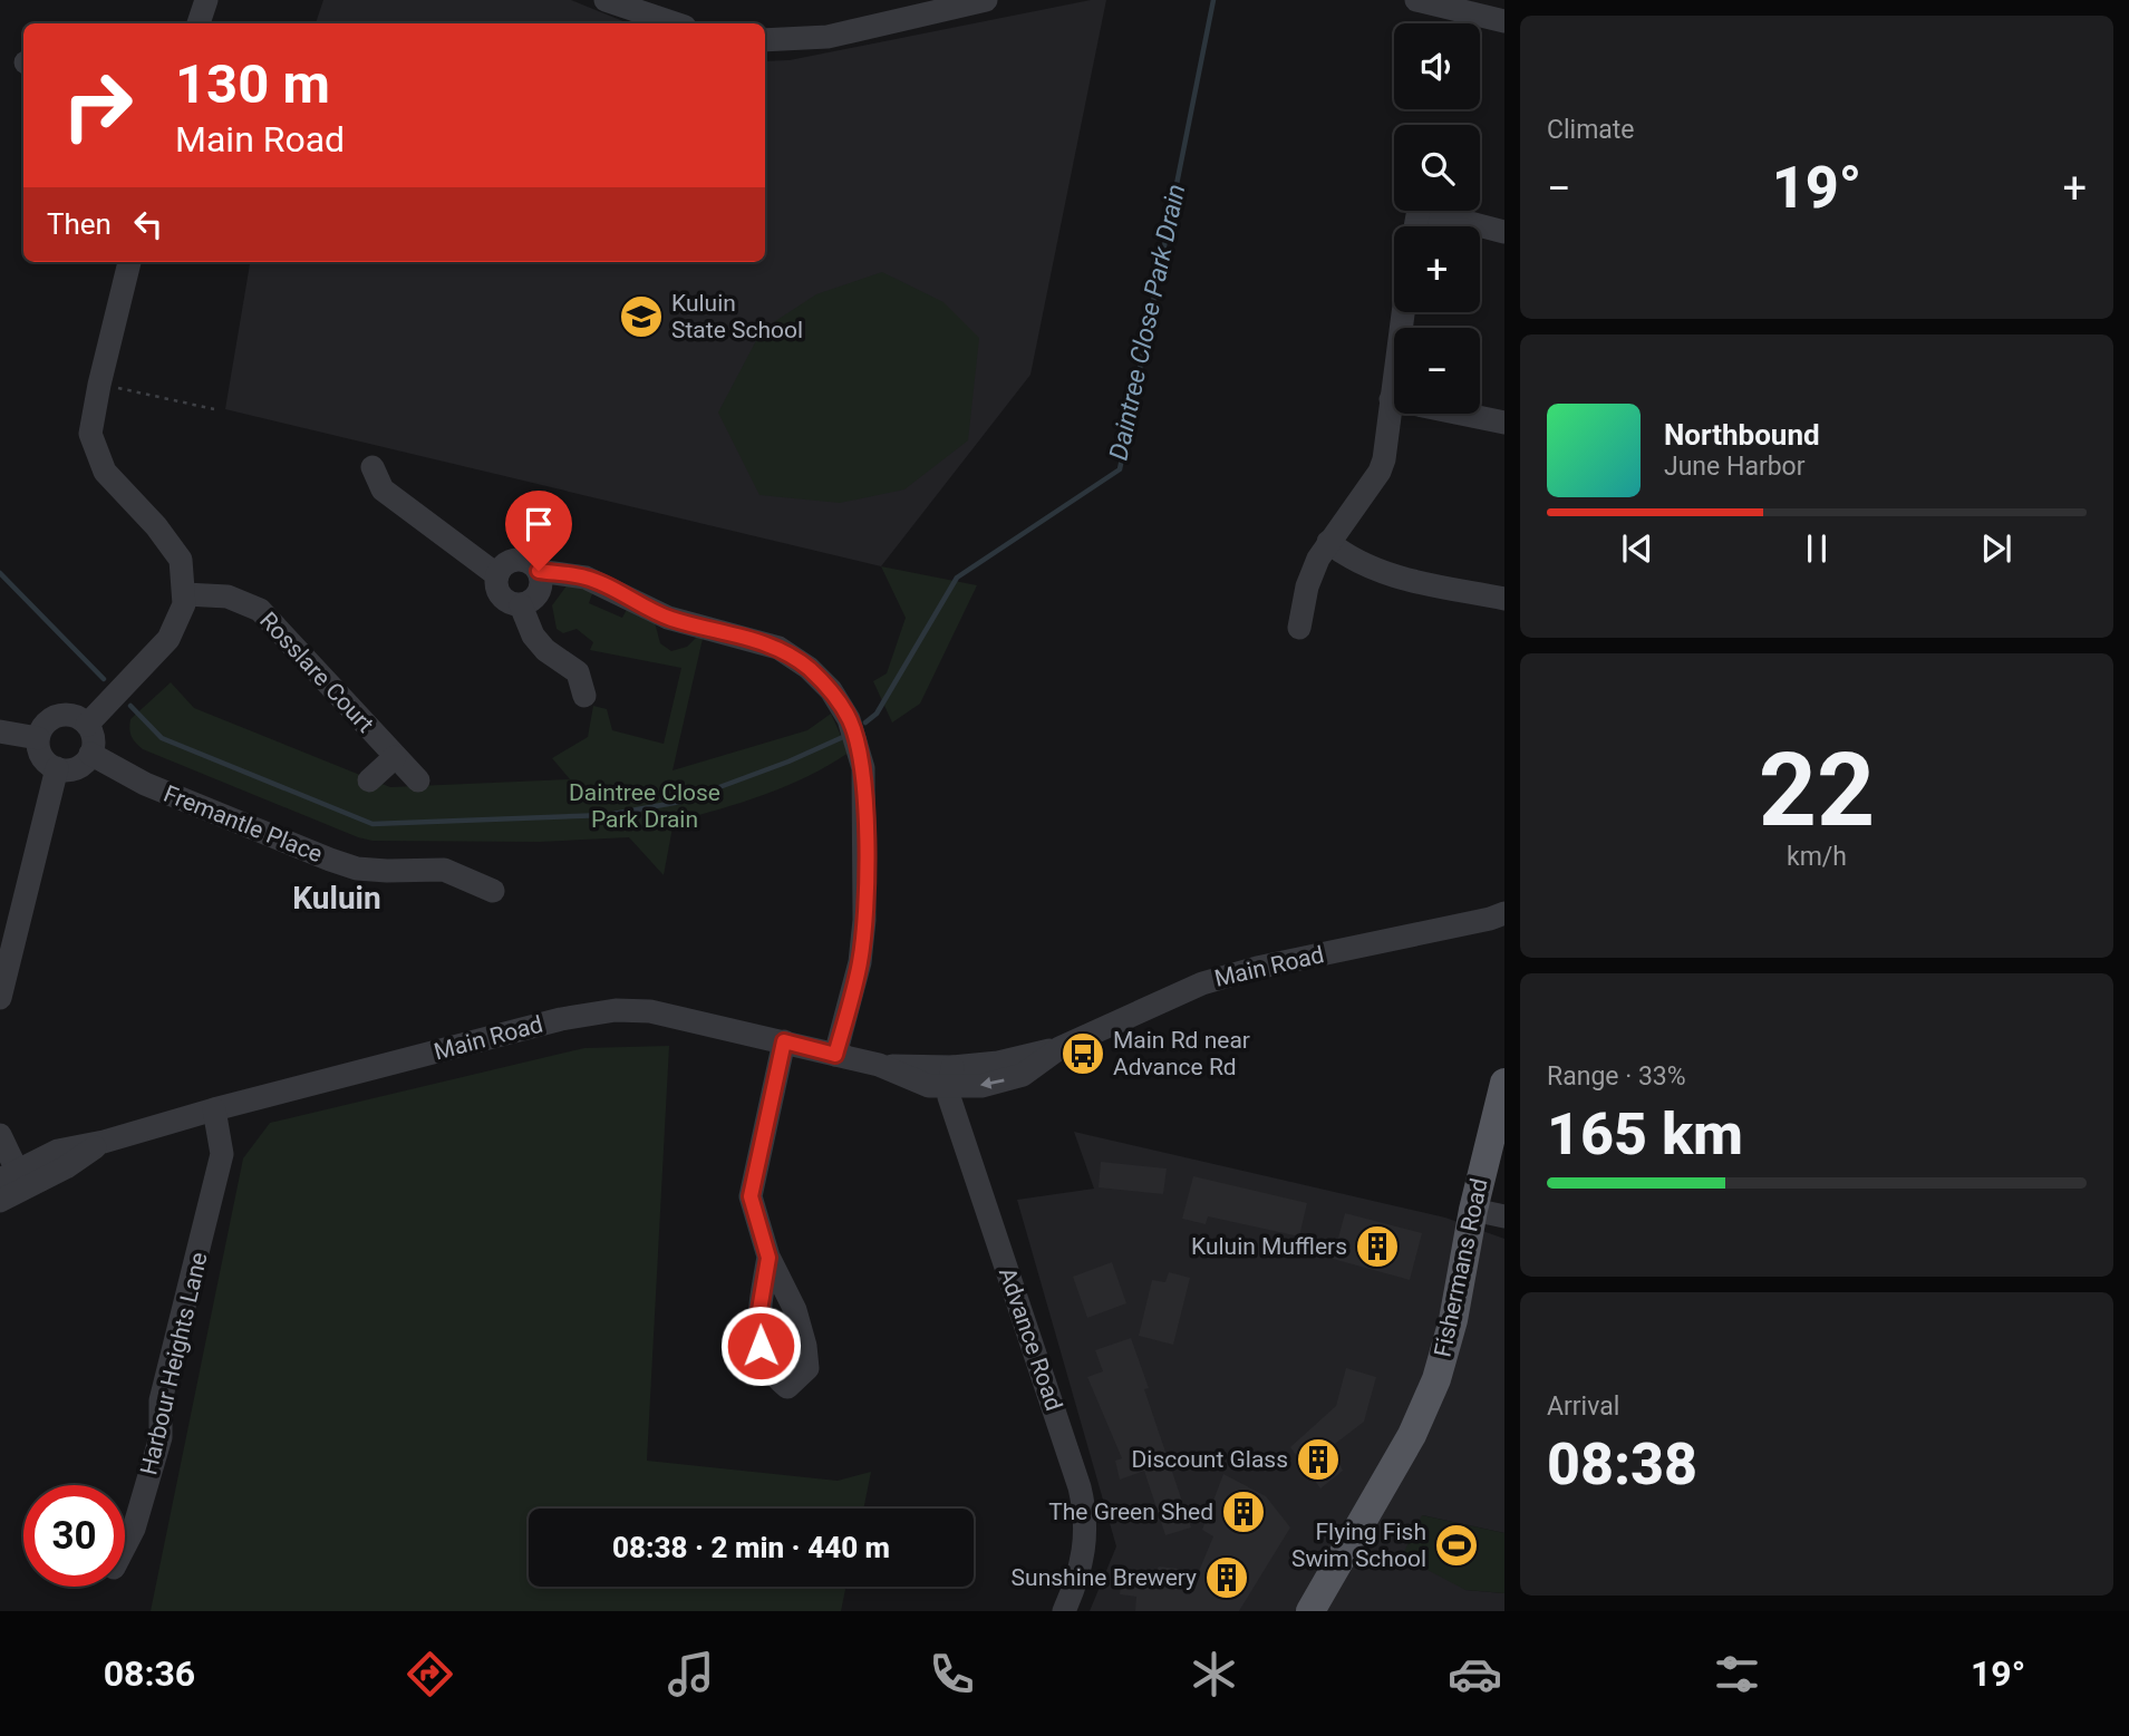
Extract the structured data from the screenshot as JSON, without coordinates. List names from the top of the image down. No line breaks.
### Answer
{"streets":{"main road":["Fishermans Road"],"street":["Rosslare Court","Fremantle Place","Main Road","Advance Road","Harbour Heights Lane"]},"crossings":[["Main Road","Advance Road"],["Main Road","Harbour Heights Lane"]],"districts":["Kuluin"],"water":["Daintree Close Park Drain"],"parks":["Daintree Close Park Drain"],"places":{"school or university":["Kuluin State School"],"bus stop":["Main Rd near Advance Rd"],"building":["Kuluin Mufflers","Discount Glass","The Green Shed","Sunshine Brewery"],"sports":["Flying Fish Swim School"]},"page":{"tile":["Climate",["22","km/h"],["Range · 33%","165 km"],["Arrival","08:38"]],"map_buttons":["+","−"],"turn":["130 m","Main Road"],"heat":["−","19°","+"],"then":"Then","song":["Northbound","June Harbor"],"limit":"30","trip":"08:38 · 2 min · 440 m","tabs":["08:36","19°"]}}
